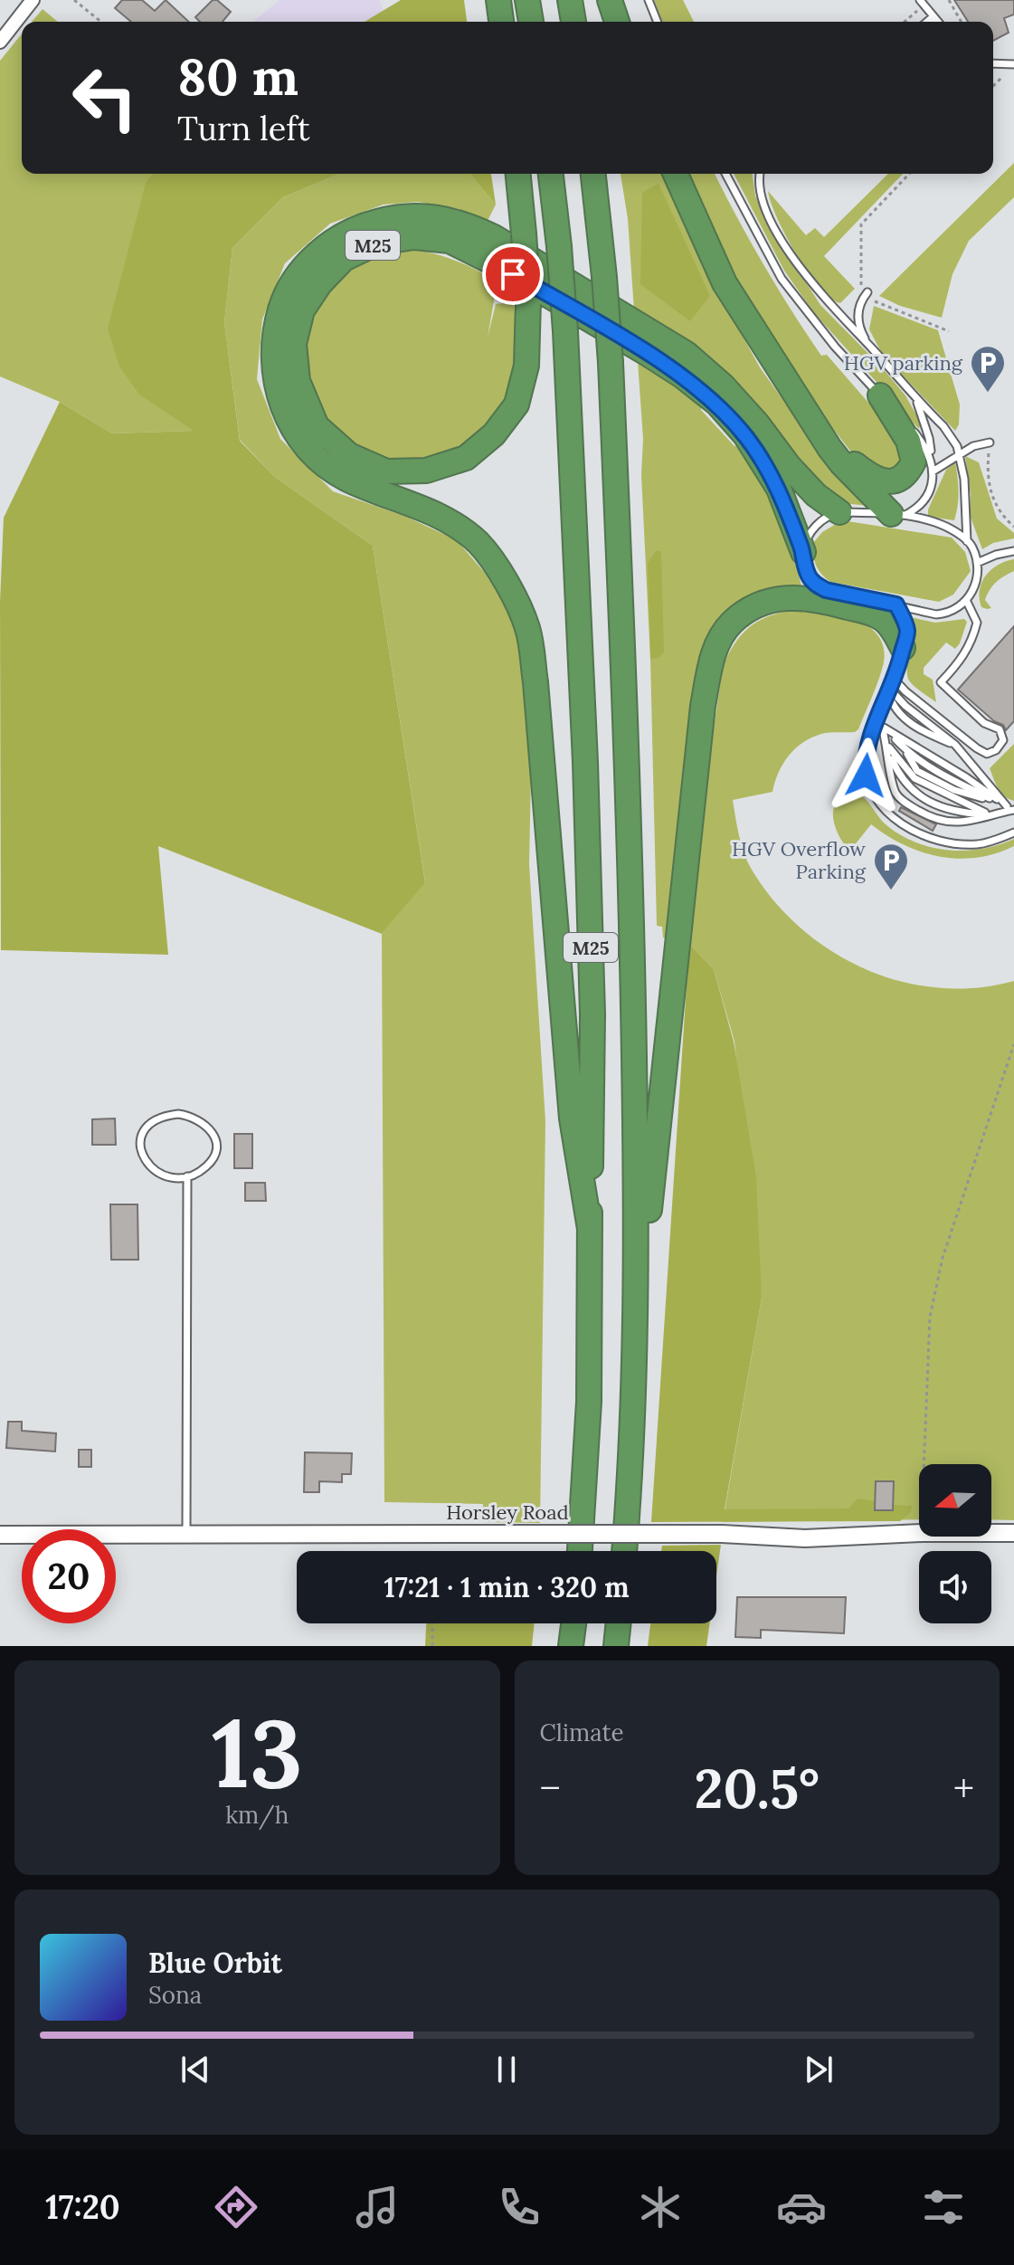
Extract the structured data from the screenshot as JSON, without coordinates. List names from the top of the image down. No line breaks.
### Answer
{"streets":{"highway":["M25"],"street":["Horsley Road"]},"places":{"parking":["HGV parking","HGV Overflow Parking"]},"north":"left","page":{"turn":["80 m","Turn left"],"limit":"20","trip":"17:21 · 1 min · 320 m","tile":[["13","km/h"],"Climate"],"heat":["−","20.5°","+"],"song":["Blue Orbit","Sona"],"tabs":"17:20"}}
